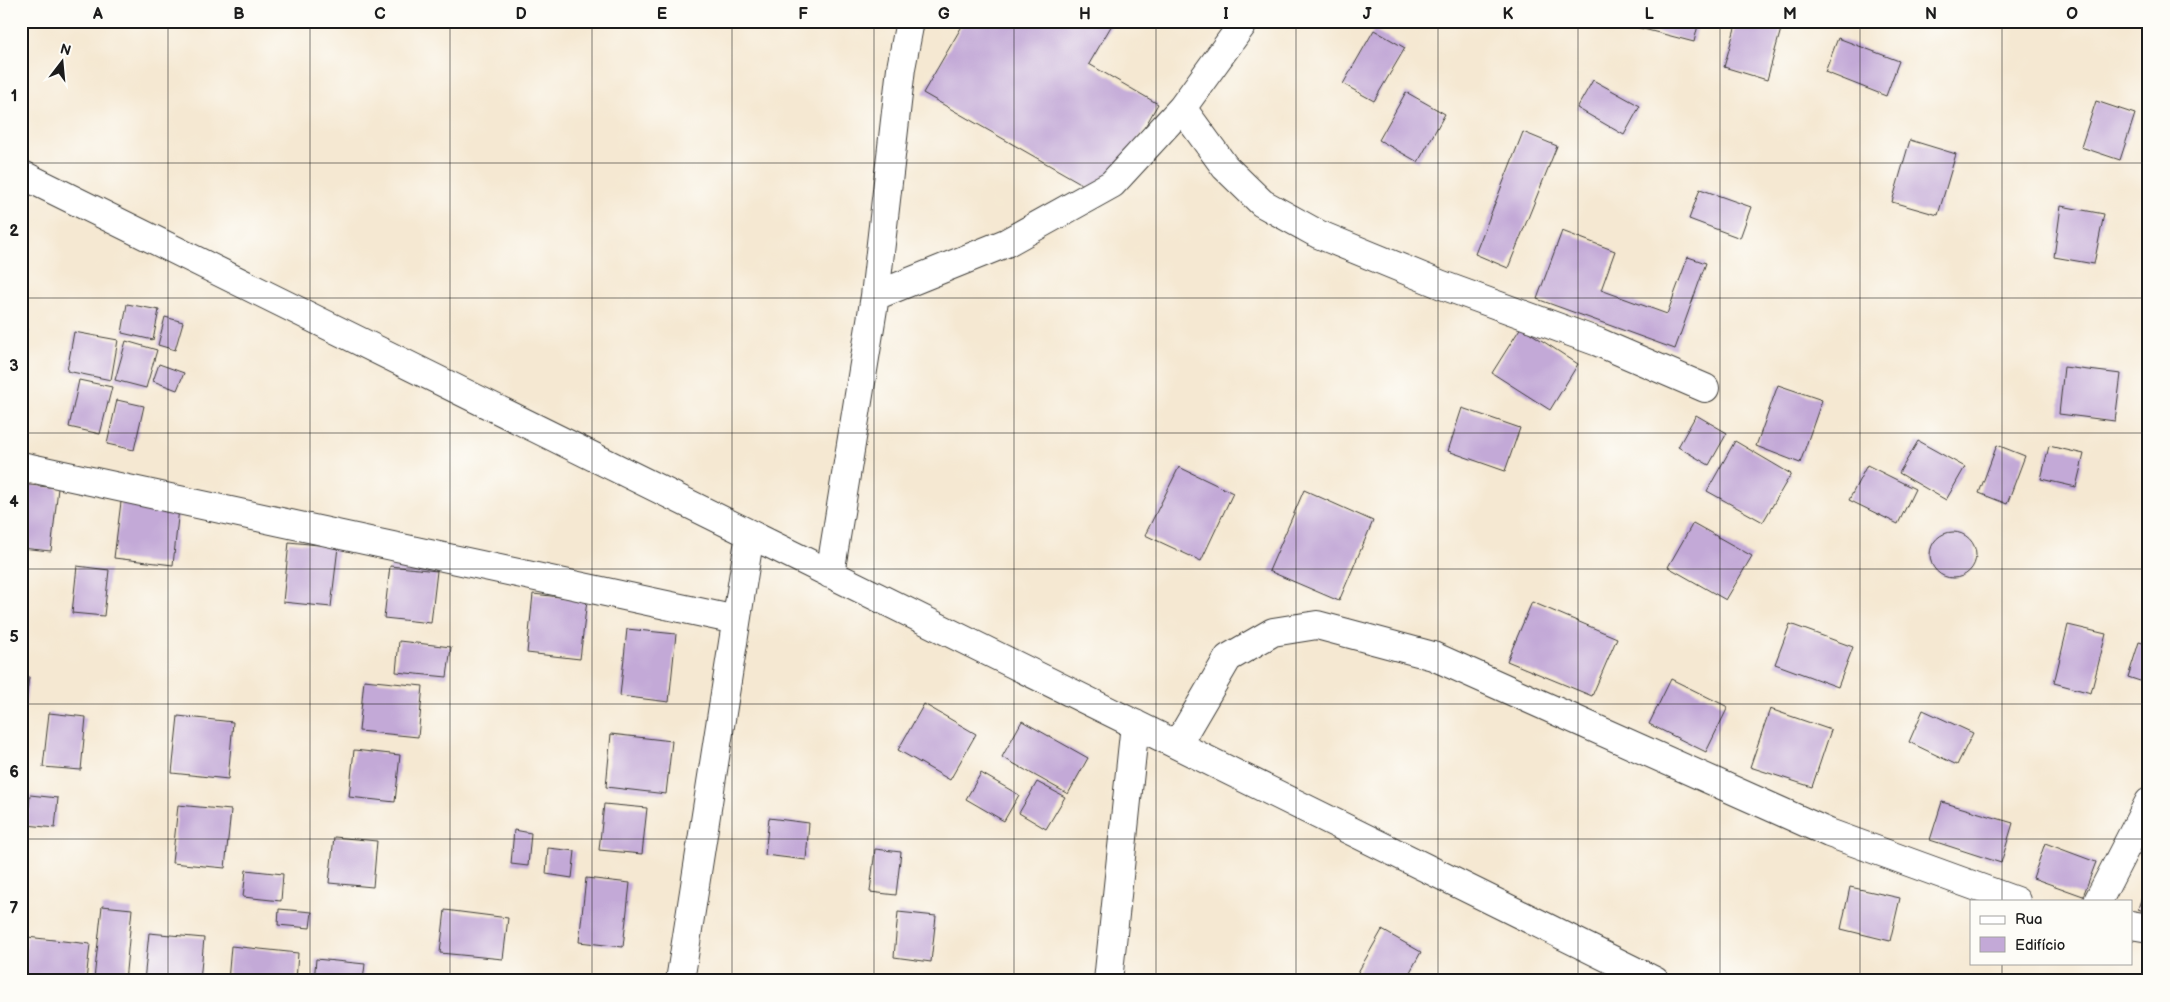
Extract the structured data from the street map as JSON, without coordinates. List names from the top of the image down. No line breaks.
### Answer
{"legend":["Rua","Edifício"],"north":"top","grid":{"columns":["A","B","C","D","E","F","G","H","I","J","K","L","M","N","O"],"rows":["1","2","3","4","5","6","7"]}}
